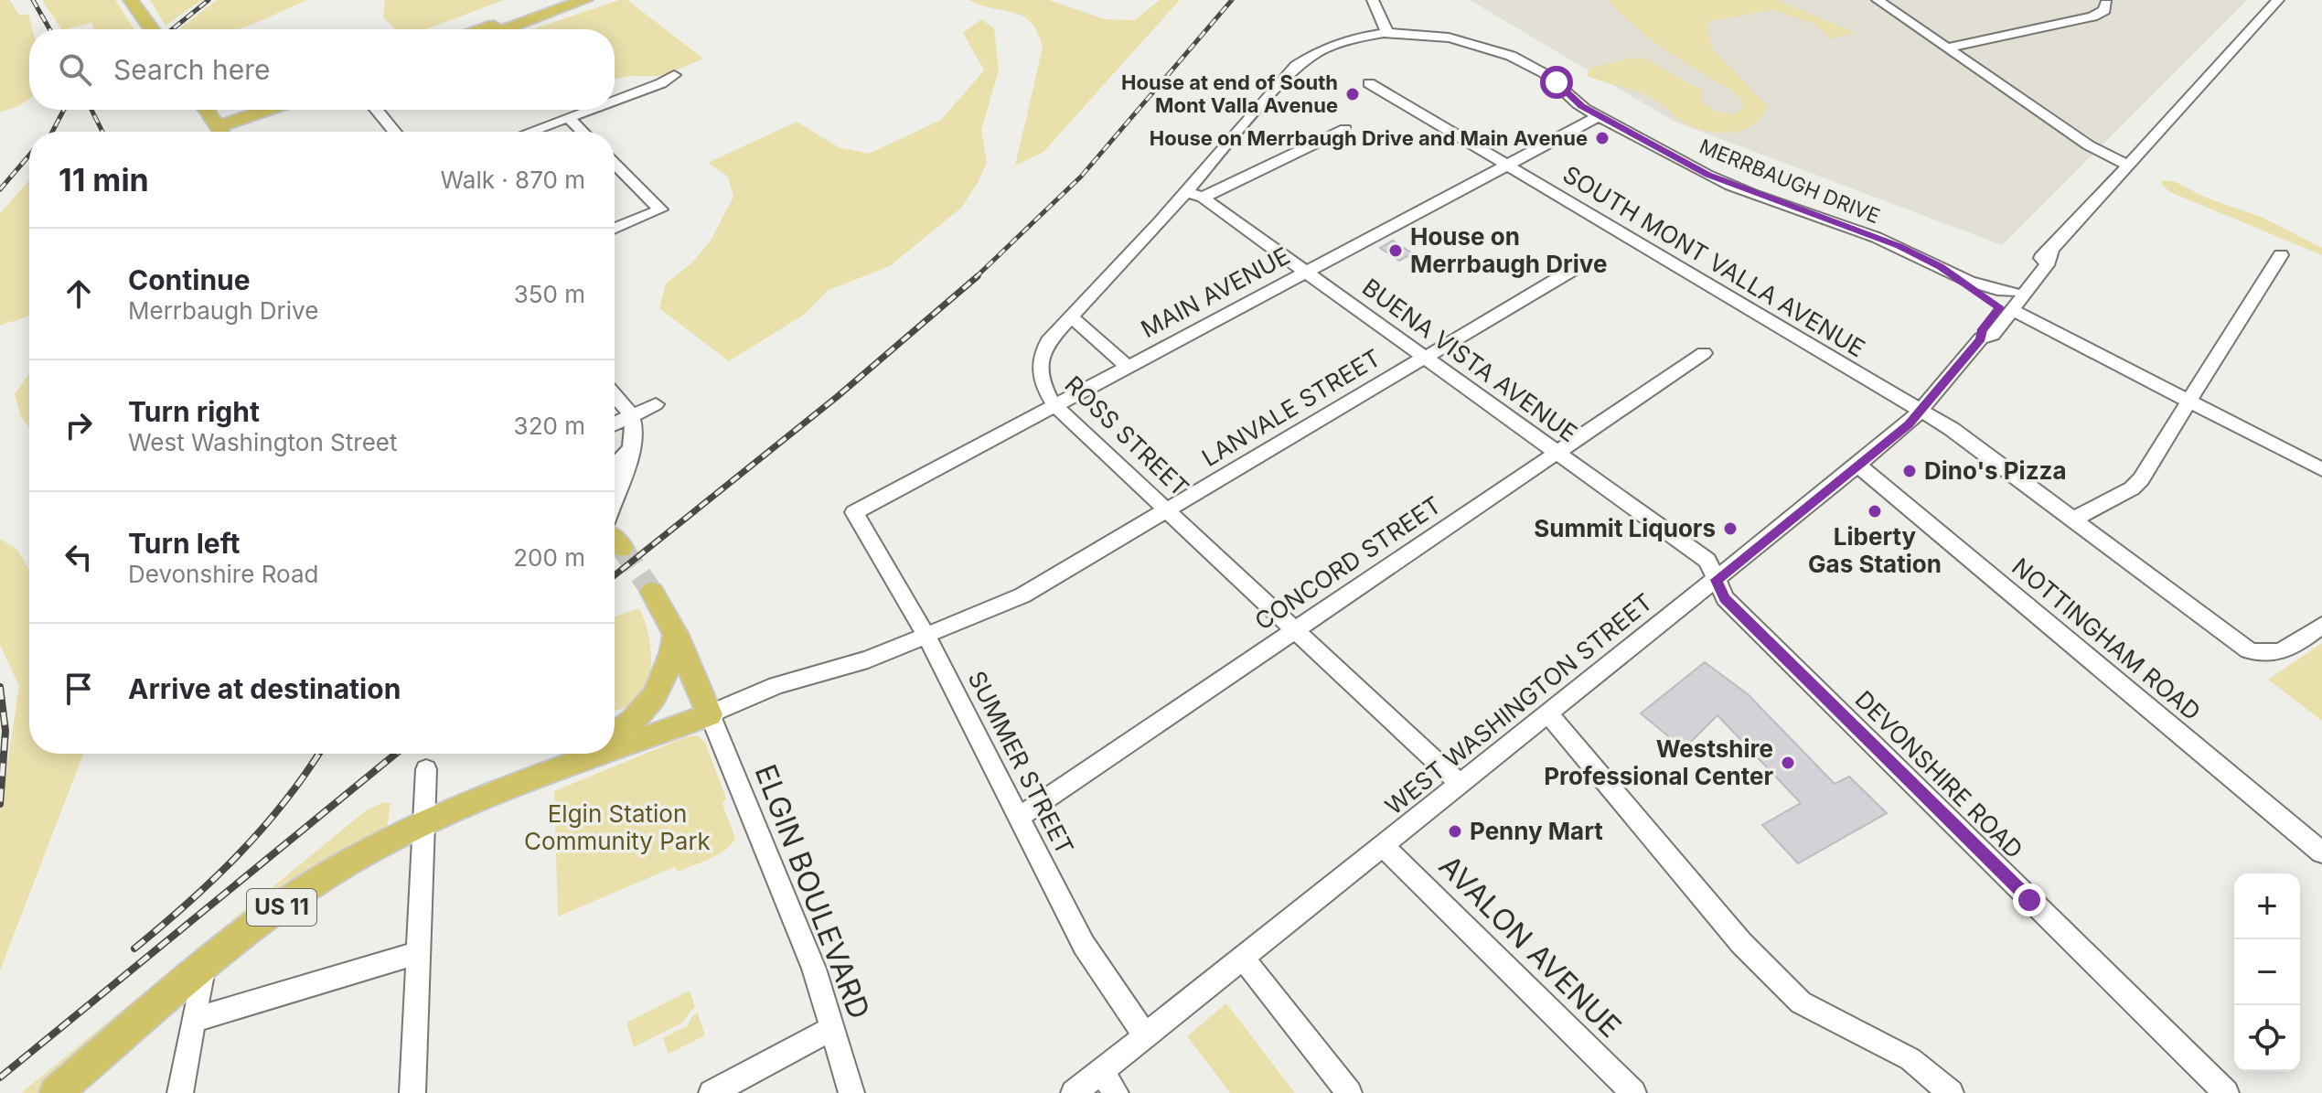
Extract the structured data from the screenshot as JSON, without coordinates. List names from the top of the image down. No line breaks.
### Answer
{"streets":{"main road":["US 11"],"street":["MERRBAUGH DRIVE","SOUTH MONT VALLA AVENUE","MAIN AVENUE","BUENA VISTA AVENUE","LANVALE STREET","ROSS STREET","CONCORD STREET","NOTTINGHAM ROAD","WEST WASHINGTON STREET","SUMMER STREET","DEVONSHIRE ROAD","ELGIN BOULEVARD","AVALON AVENUE"]},"crossings":[["MERRBAUGH DRIVE","MAIN AVENUE"],["MERRBAUGH DRIVE","ROSS STREET"],["MERRBAUGH DRIVE","WEST WASHINGTON STREET"],["SOUTH MONT VALLA AVENUE","MAIN AVENUE"],["SOUTH MONT VALLA AVENUE","WEST WASHINGTON STREET"],["MAIN AVENUE","BUENA VISTA AVENUE"],["MAIN AVENUE","ROSS STREET"],["MAIN AVENUE","SUMMER STREET"],["BUENA VISTA AVENUE","LANVALE STREET"],["BUENA VISTA AVENUE","ROSS STREET"],["BUENA VISTA AVENUE","CONCORD STREET"],["BUENA VISTA AVENUE","WEST WASHINGTON STREET"],["BUENA VISTA AVENUE","DEVONSHIRE ROAD"],["LANVALE STREET","ROSS STREET"],["LANVALE STREET","SUMMER STREET"],["LANVALE STREET","ELGIN BOULEVARD"],["LANVALE STREET","US 11"],["ROSS STREET","CONCORD STREET"],["ROSS STREET","WEST WASHINGTON STREET"],["CONCORD STREET","SUMMER STREET"],["NOTTINGHAM ROAD","WEST WASHINGTON STREET"],["WEST WASHINGTON STREET","SUMMER STREET"],["WEST WASHINGTON STREET","DEVONSHIRE ROAD"],["WEST WASHINGTON STREET","AVALON AVENUE"],["ELGIN BOULEVARD","US 11"]],"parks":["Elgin Station Community Park"],"places":["House at end of South Mont Valla Avenue","House on Merrbaugh Drive and Main Avenue","House on Merrbaugh Drive","Dino's Pizza","Liberty Gas Station","Summit Liquors","Westshire Professional Center","Penny Mart"],"page":{"search":"Search here","heading":["11 min","Walk · 870 m"],"list":[["Continue","Merrbaugh Drive","350 m"],["Turn right","West Washington Street","320 m"],["Turn left","Devonshire Road","200 m"],"Arrive at destination"],"map_buttons":["+","−"]}}
